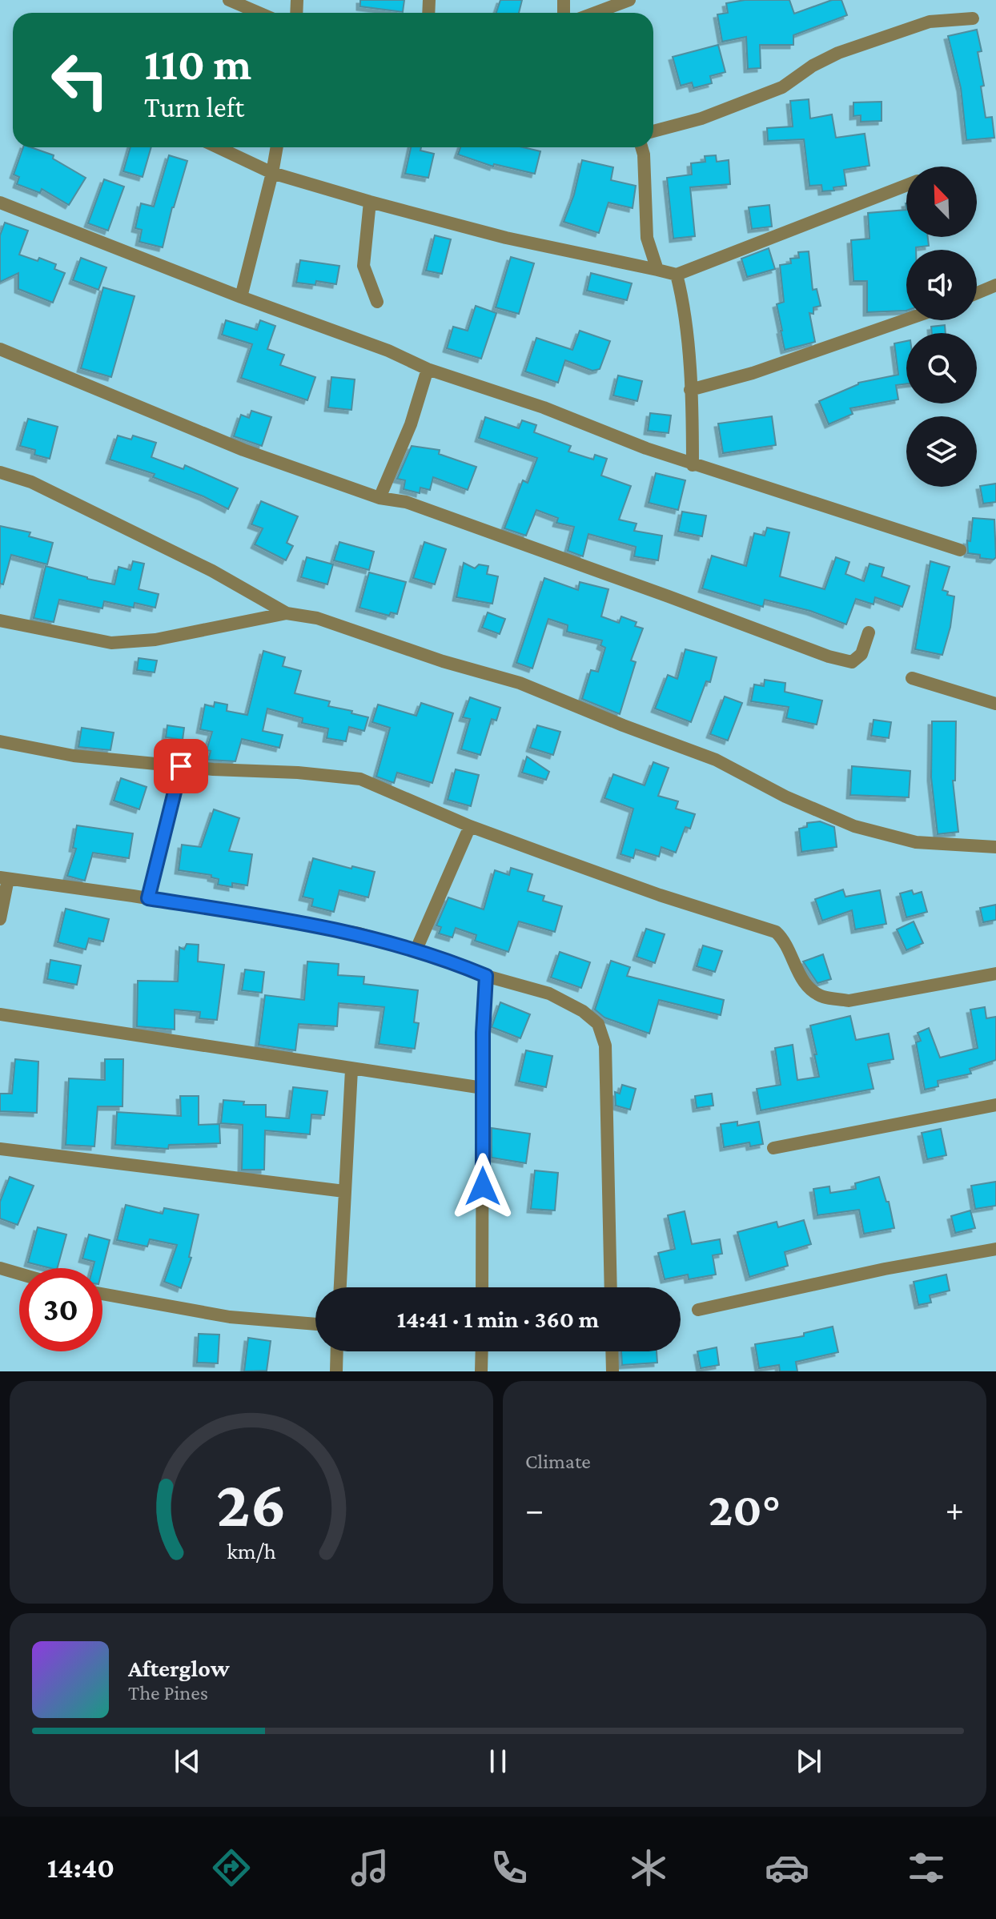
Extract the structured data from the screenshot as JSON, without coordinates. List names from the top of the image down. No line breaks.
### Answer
{"north":"top left","page":{"turn":["110 m","Turn left"],"limit":"30","trip":"14:41 · 1 min · 360 m","tile":"Climate","heat":["−","20°","+"],"song":["Afterglow","The Pines"],"tabs":"14:40","gauge":["26","km/h"]}}
